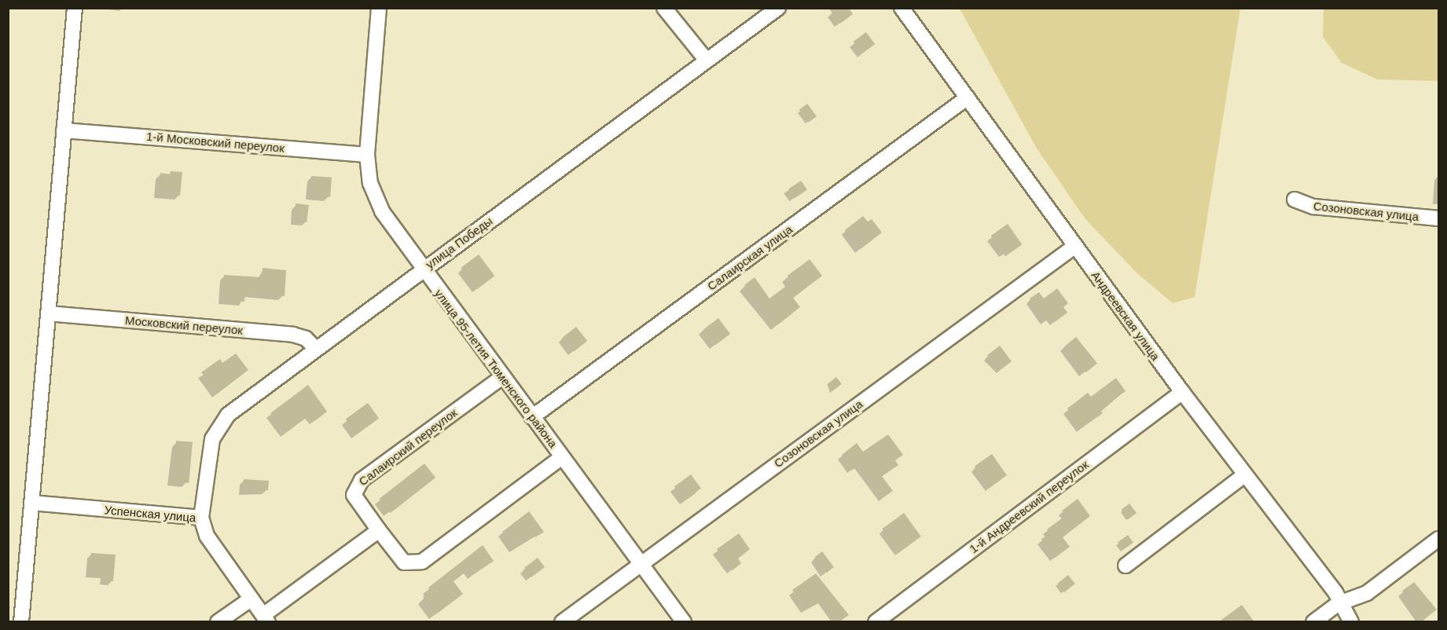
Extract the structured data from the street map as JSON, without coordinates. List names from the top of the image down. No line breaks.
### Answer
{"streets":{"street":["1-й Московский переулок","Созоновская улица","улица Победы","Салаирская улица","Андреевская улица","Московский переулок","улица 95-летия Тюменского района","Салаирский переулок","1-й Андреевский переулок","Успенская улица"]},"crossings":[["1-й Московский переулок","улица 95-летия Тюменского района"],["Созоновская улица","Андреевская улица"],["Созоновская улица","улица 95-летия Тюменского района"],["улица Победы","Московский переулок"],["улица Победы","улица 95-летия Тюменского района"],["улица Победы","Успенская улица"],["Салаирская улица","Андреевская улица"],["Салаирская улица","улица 95-летия Тюменского района"],["Андреевская улица","1-й Андреевский переулок"],["улица 95-летия Тюменского района","Салаирский переулок"]]}
